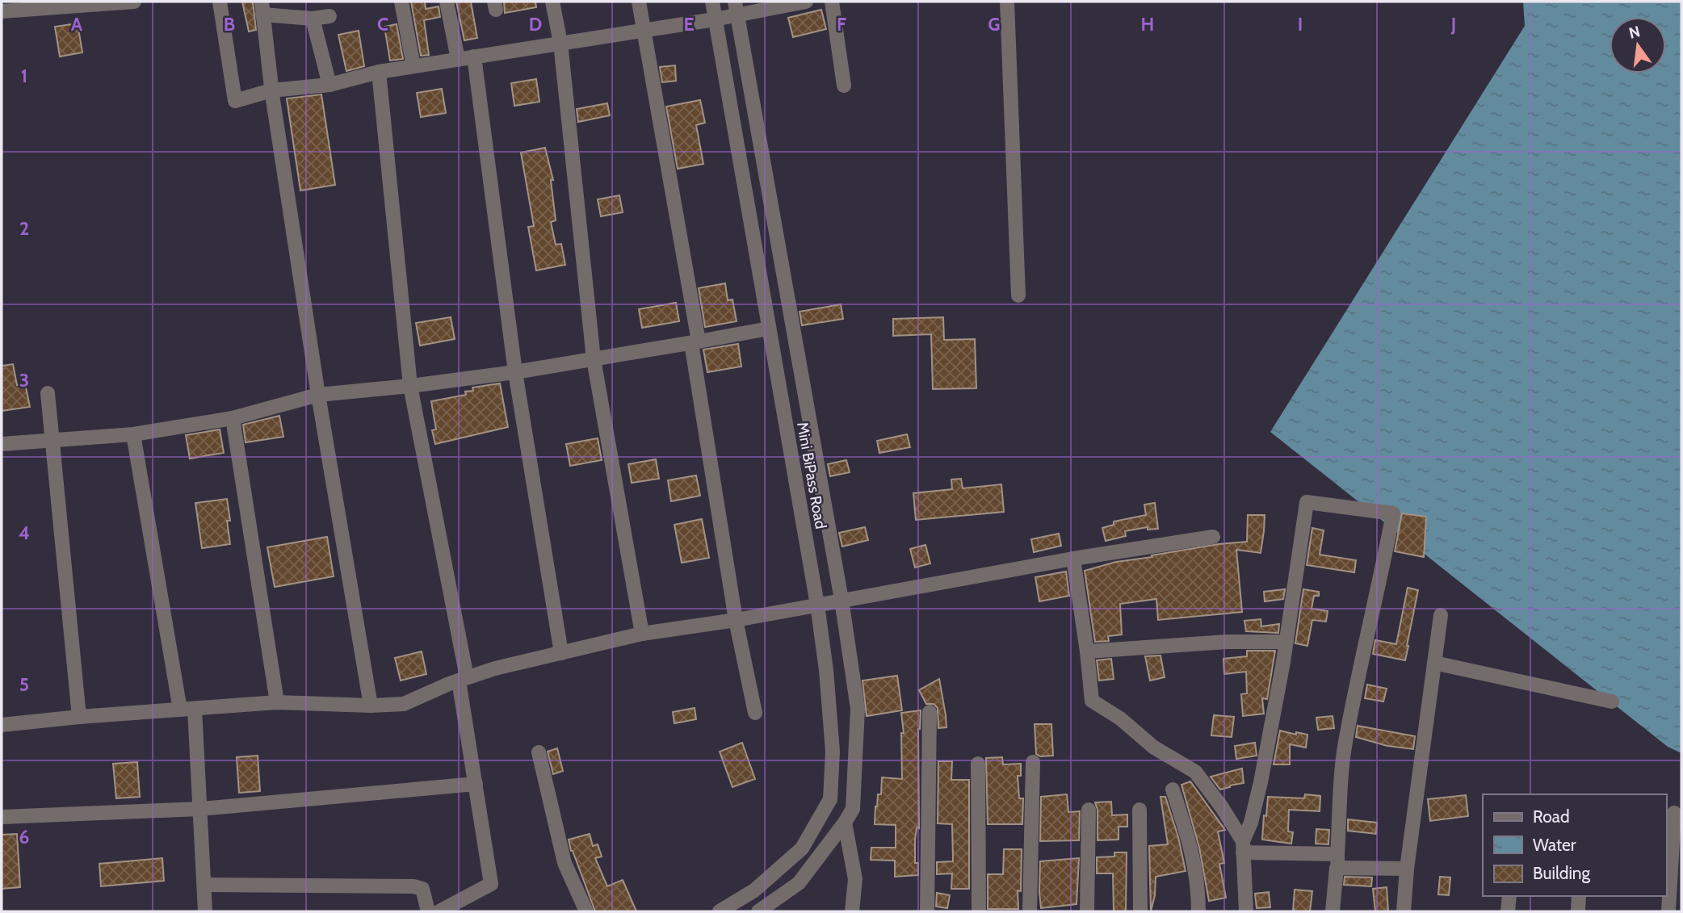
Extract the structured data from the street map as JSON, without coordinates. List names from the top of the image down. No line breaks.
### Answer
{"streets":{"street":["Mini BiPass Road"]},"legend":["Road","Water","Building"],"north":"top","grid":{"columns":["A","B","C","D","E","F","G","H","I","J"],"rows":["1","2","3","4","5","6"]}}
